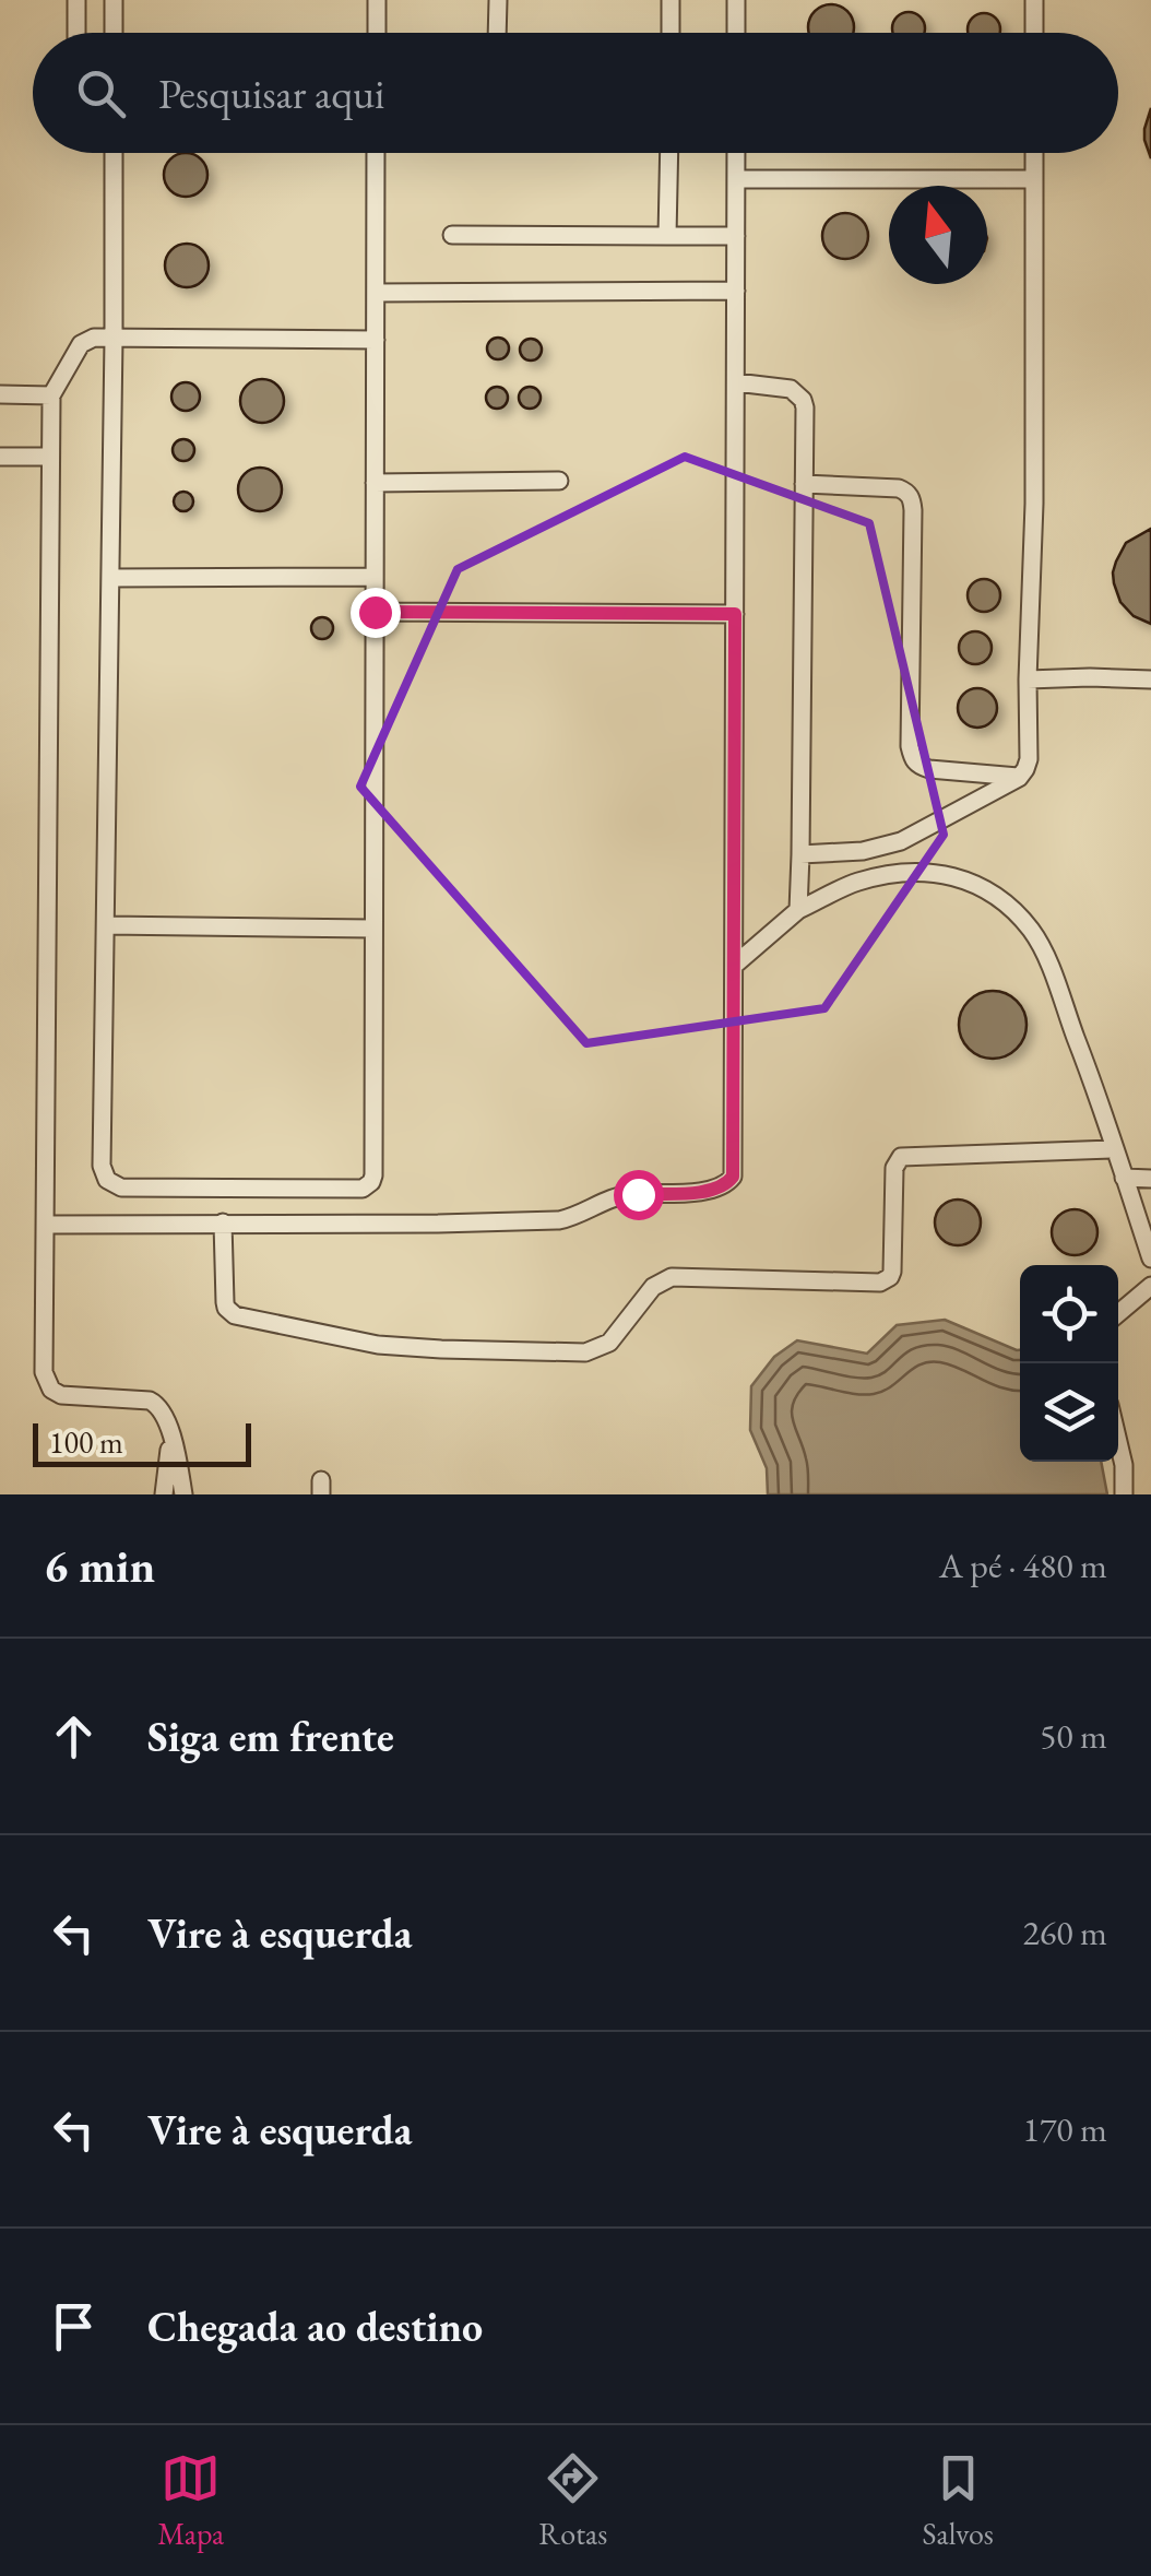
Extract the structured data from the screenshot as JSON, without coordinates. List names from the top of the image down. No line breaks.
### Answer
{"scale_bar":"100 m","north":"top","page":{"search":"Pesquisar aqui","scale":"100 m","heading":["6 min","A pé · 480 m"],"list":[["Siga em frente","50 m"],["Vire à esquerda","260 m"],["Vire à esquerda","170 m"],"Chegada ao destino"],"nav":["Mapa","Rotas","Salvos"]}}
